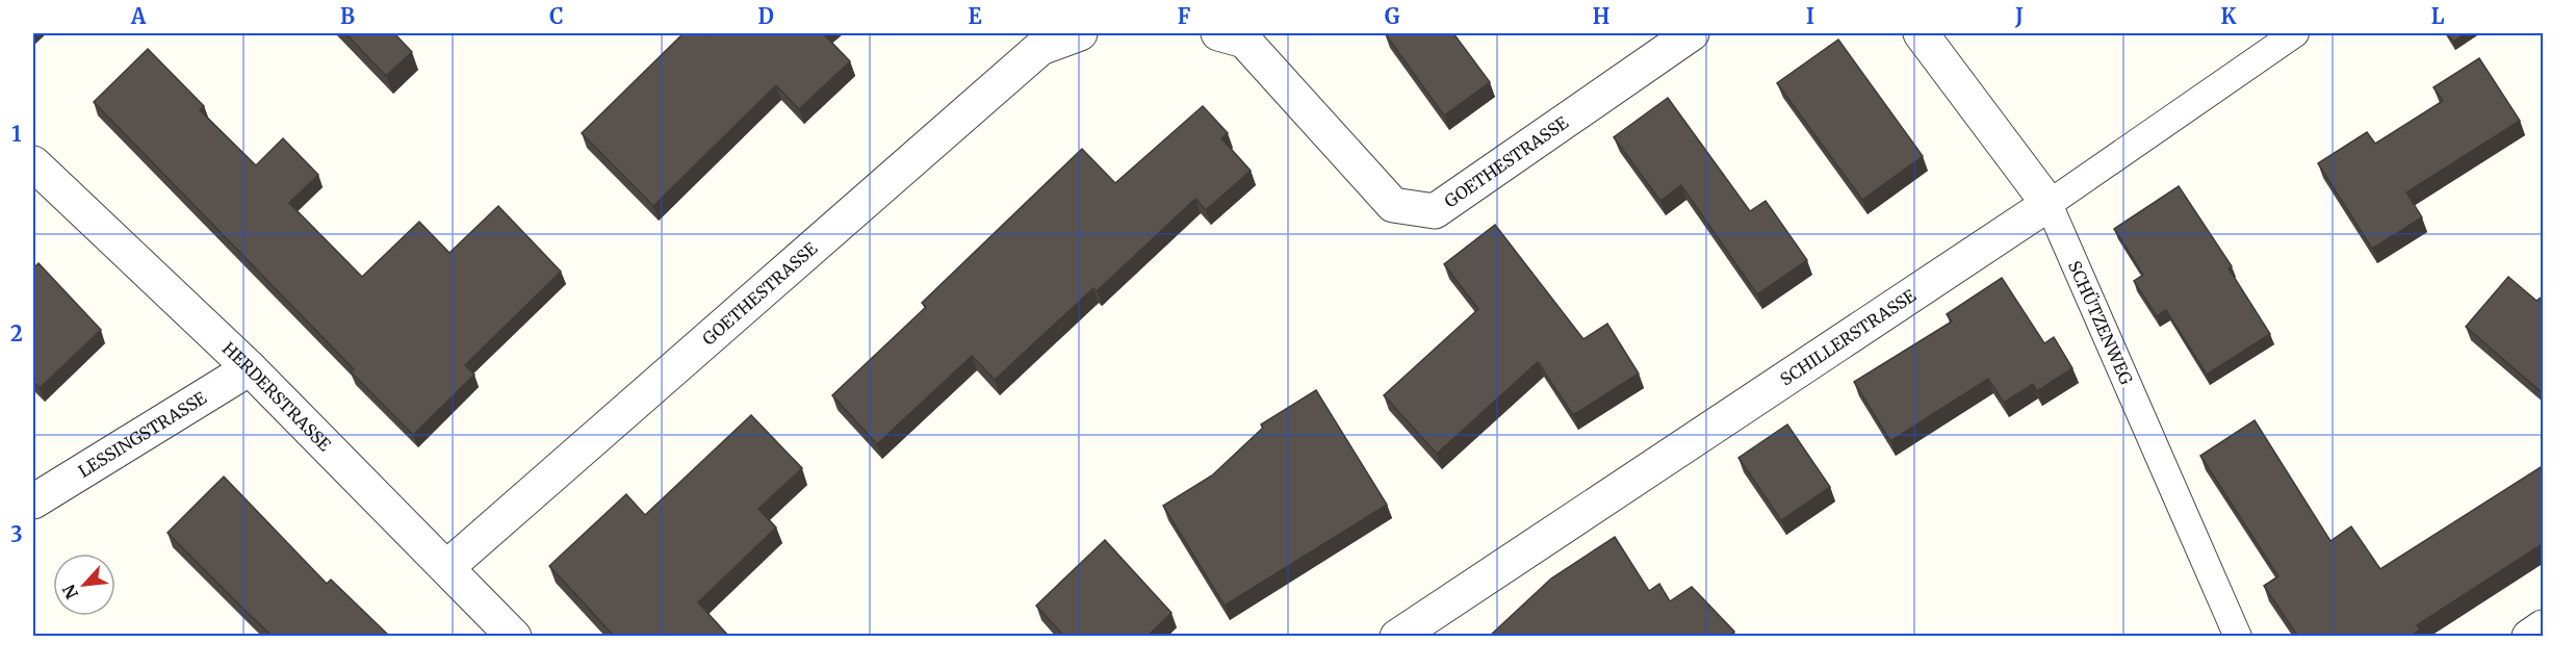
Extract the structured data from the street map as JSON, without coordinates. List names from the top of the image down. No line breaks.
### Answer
{"streets":{"street":["GOETHESTRASSE","SCHÜTZENWEG","SCHILLERSTRASSE","HERDERSTRASSE","LESSINGSTRASSE"]},"crossings":[["GOETHESTRASSE","HERDERSTRASSE"],["SCHÜTZENWEG","SCHILLERSTRASSE"],["HERDERSTRASSE","LESSINGSTRASSE"]],"north":"bottom left","grid":{"columns":["A","B","C","D","E","F","G","H","I","J","K","L"],"rows":["1","2","3"]}}
